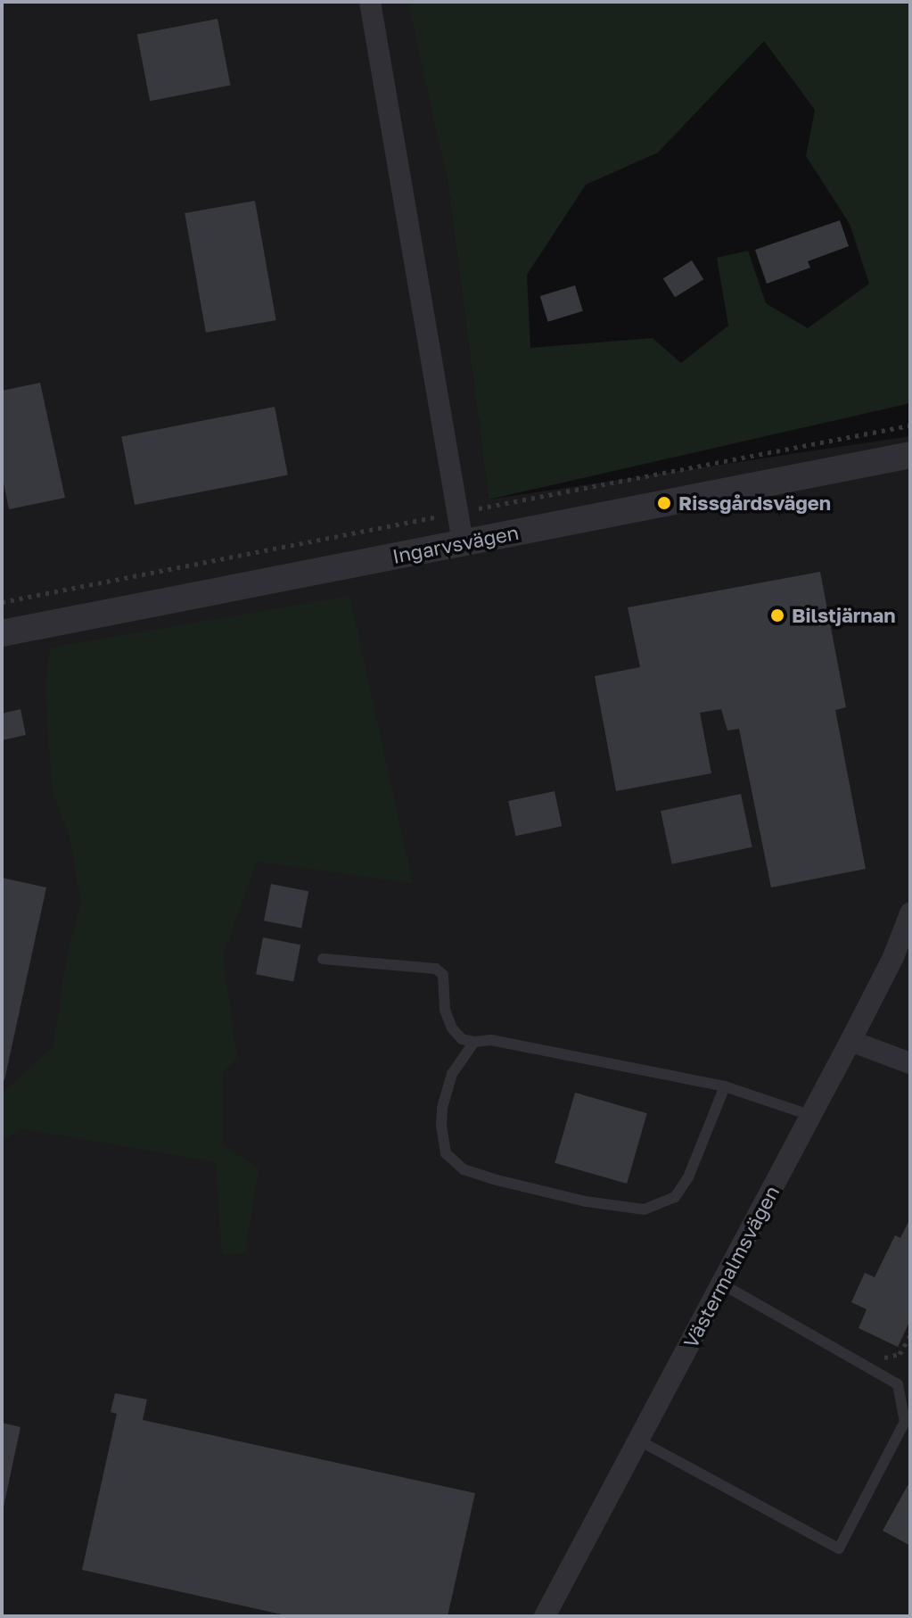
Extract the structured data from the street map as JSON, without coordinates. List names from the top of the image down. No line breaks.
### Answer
{"streets":{"street":["Ingarvsvägen","Västermalmsvägen"]},"places":["Rissgårdsvägen","Bilstjärnan"]}
